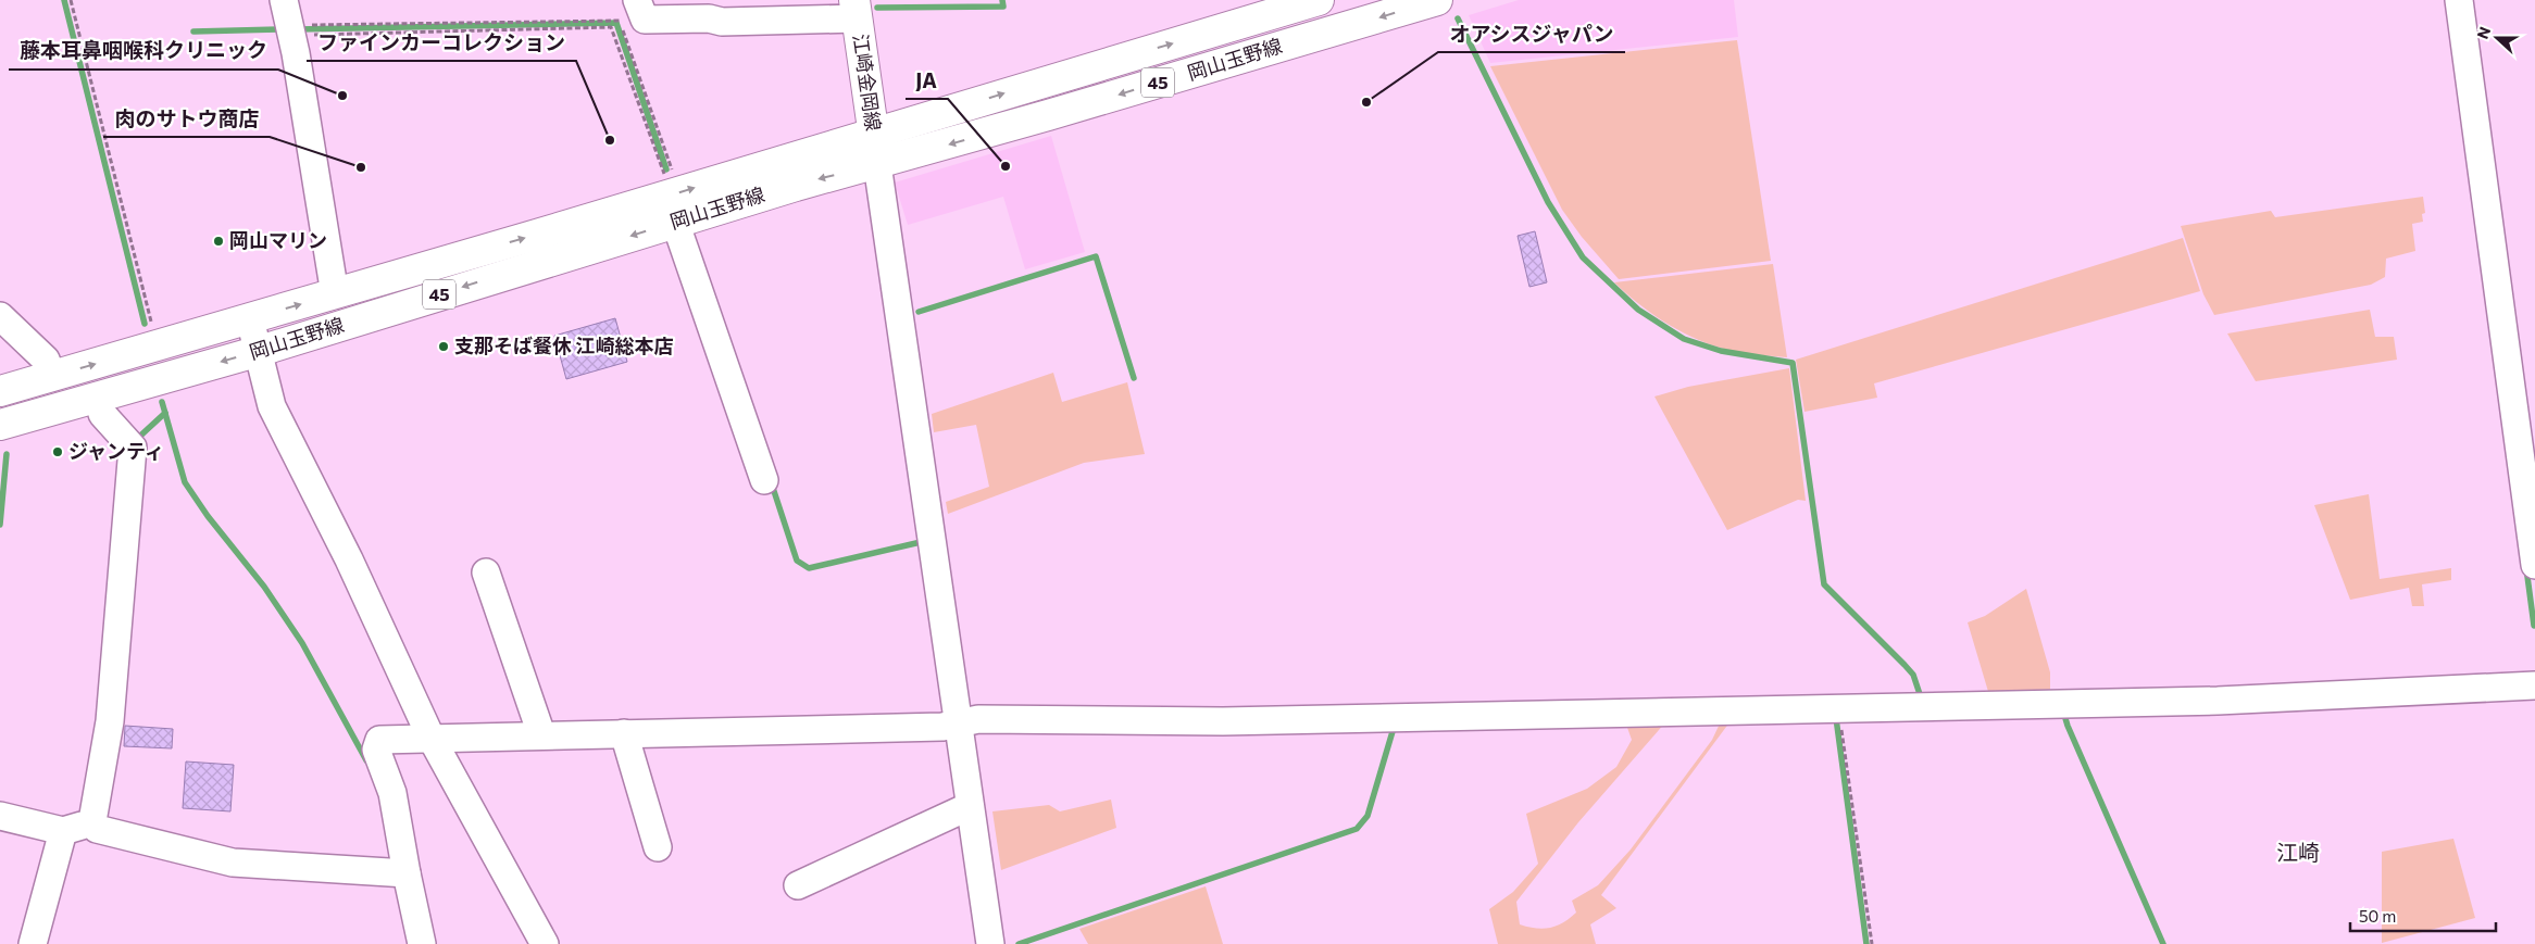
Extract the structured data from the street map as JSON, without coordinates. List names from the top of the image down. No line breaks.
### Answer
{"streets":{"main road":["岡山玉野線","江崎金岡線","45"]},"crossings":[["岡山玉野線","江崎金岡線"]],"districts":["江崎"],"places":["藤本耳鼻咽喉科クリニック","オアシスジャパン","ファインカーコレクション","JA","肉のサトウ商店","岡山マリン","支那そば餐休 江崎総本店","ジャンティ"],"scale_bar":"50 m","north":"left"}
